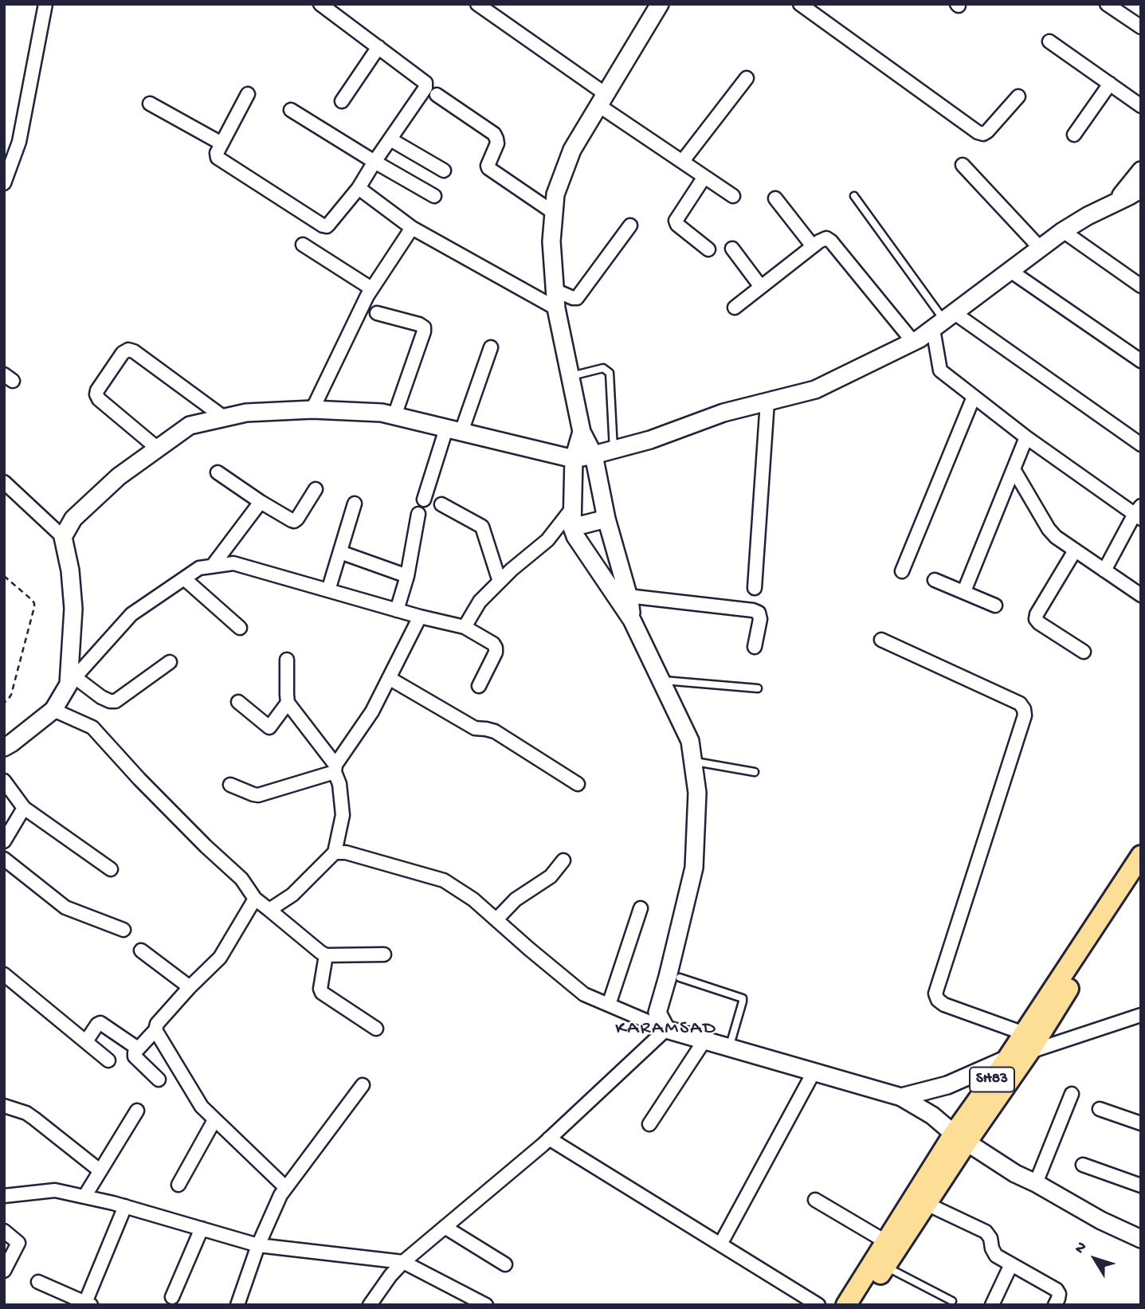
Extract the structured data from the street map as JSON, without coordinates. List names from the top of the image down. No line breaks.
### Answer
{"streets":{"main road":["SH83"]},"districts":["KARAMSAD"],"north":"top left"}
